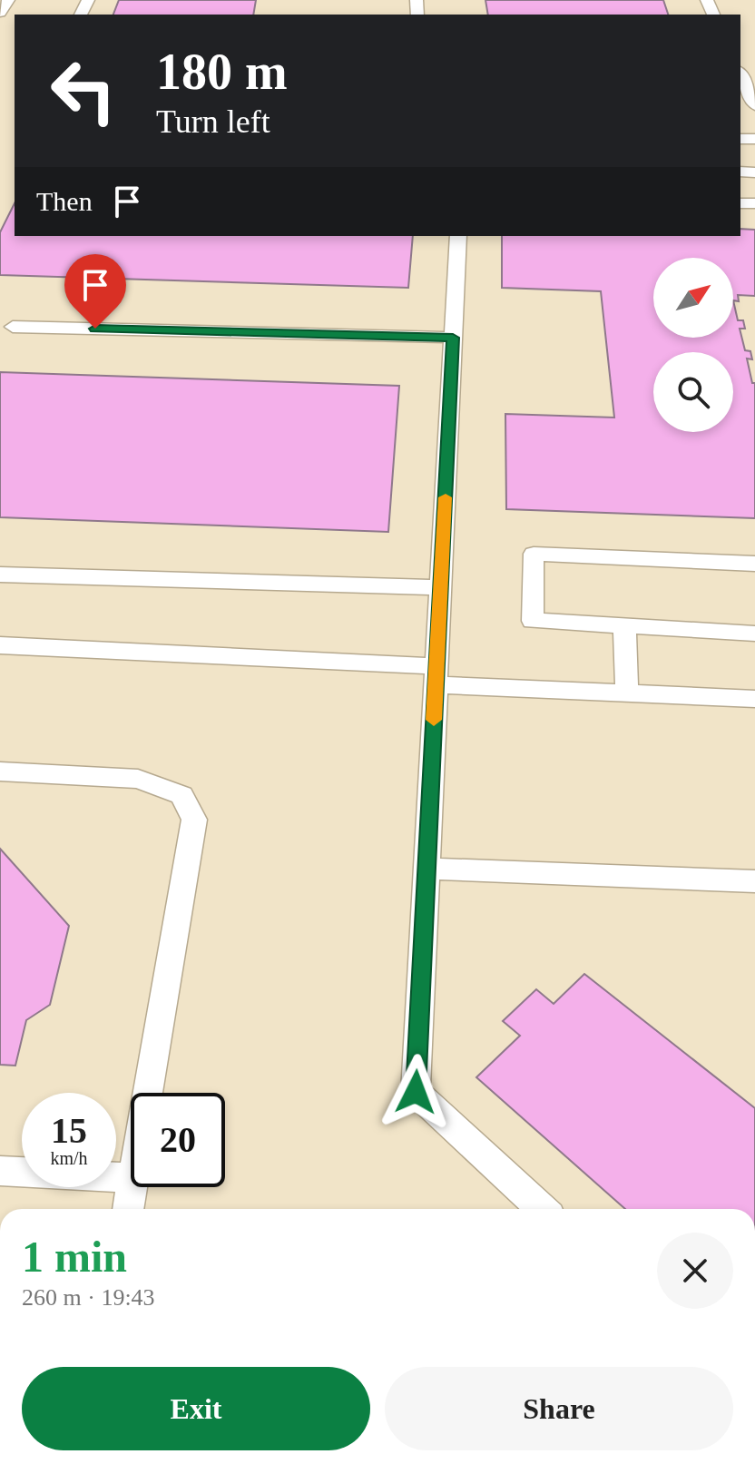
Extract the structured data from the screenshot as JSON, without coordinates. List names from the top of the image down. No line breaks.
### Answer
{"north":"top right","page":{"turn":["180 m","Turn left"],"then":"Then","speed":"15 km/h","limit":"20","heading":["1 min","260 m · 19:43"],"buttons":["Exit","Share"]}}
